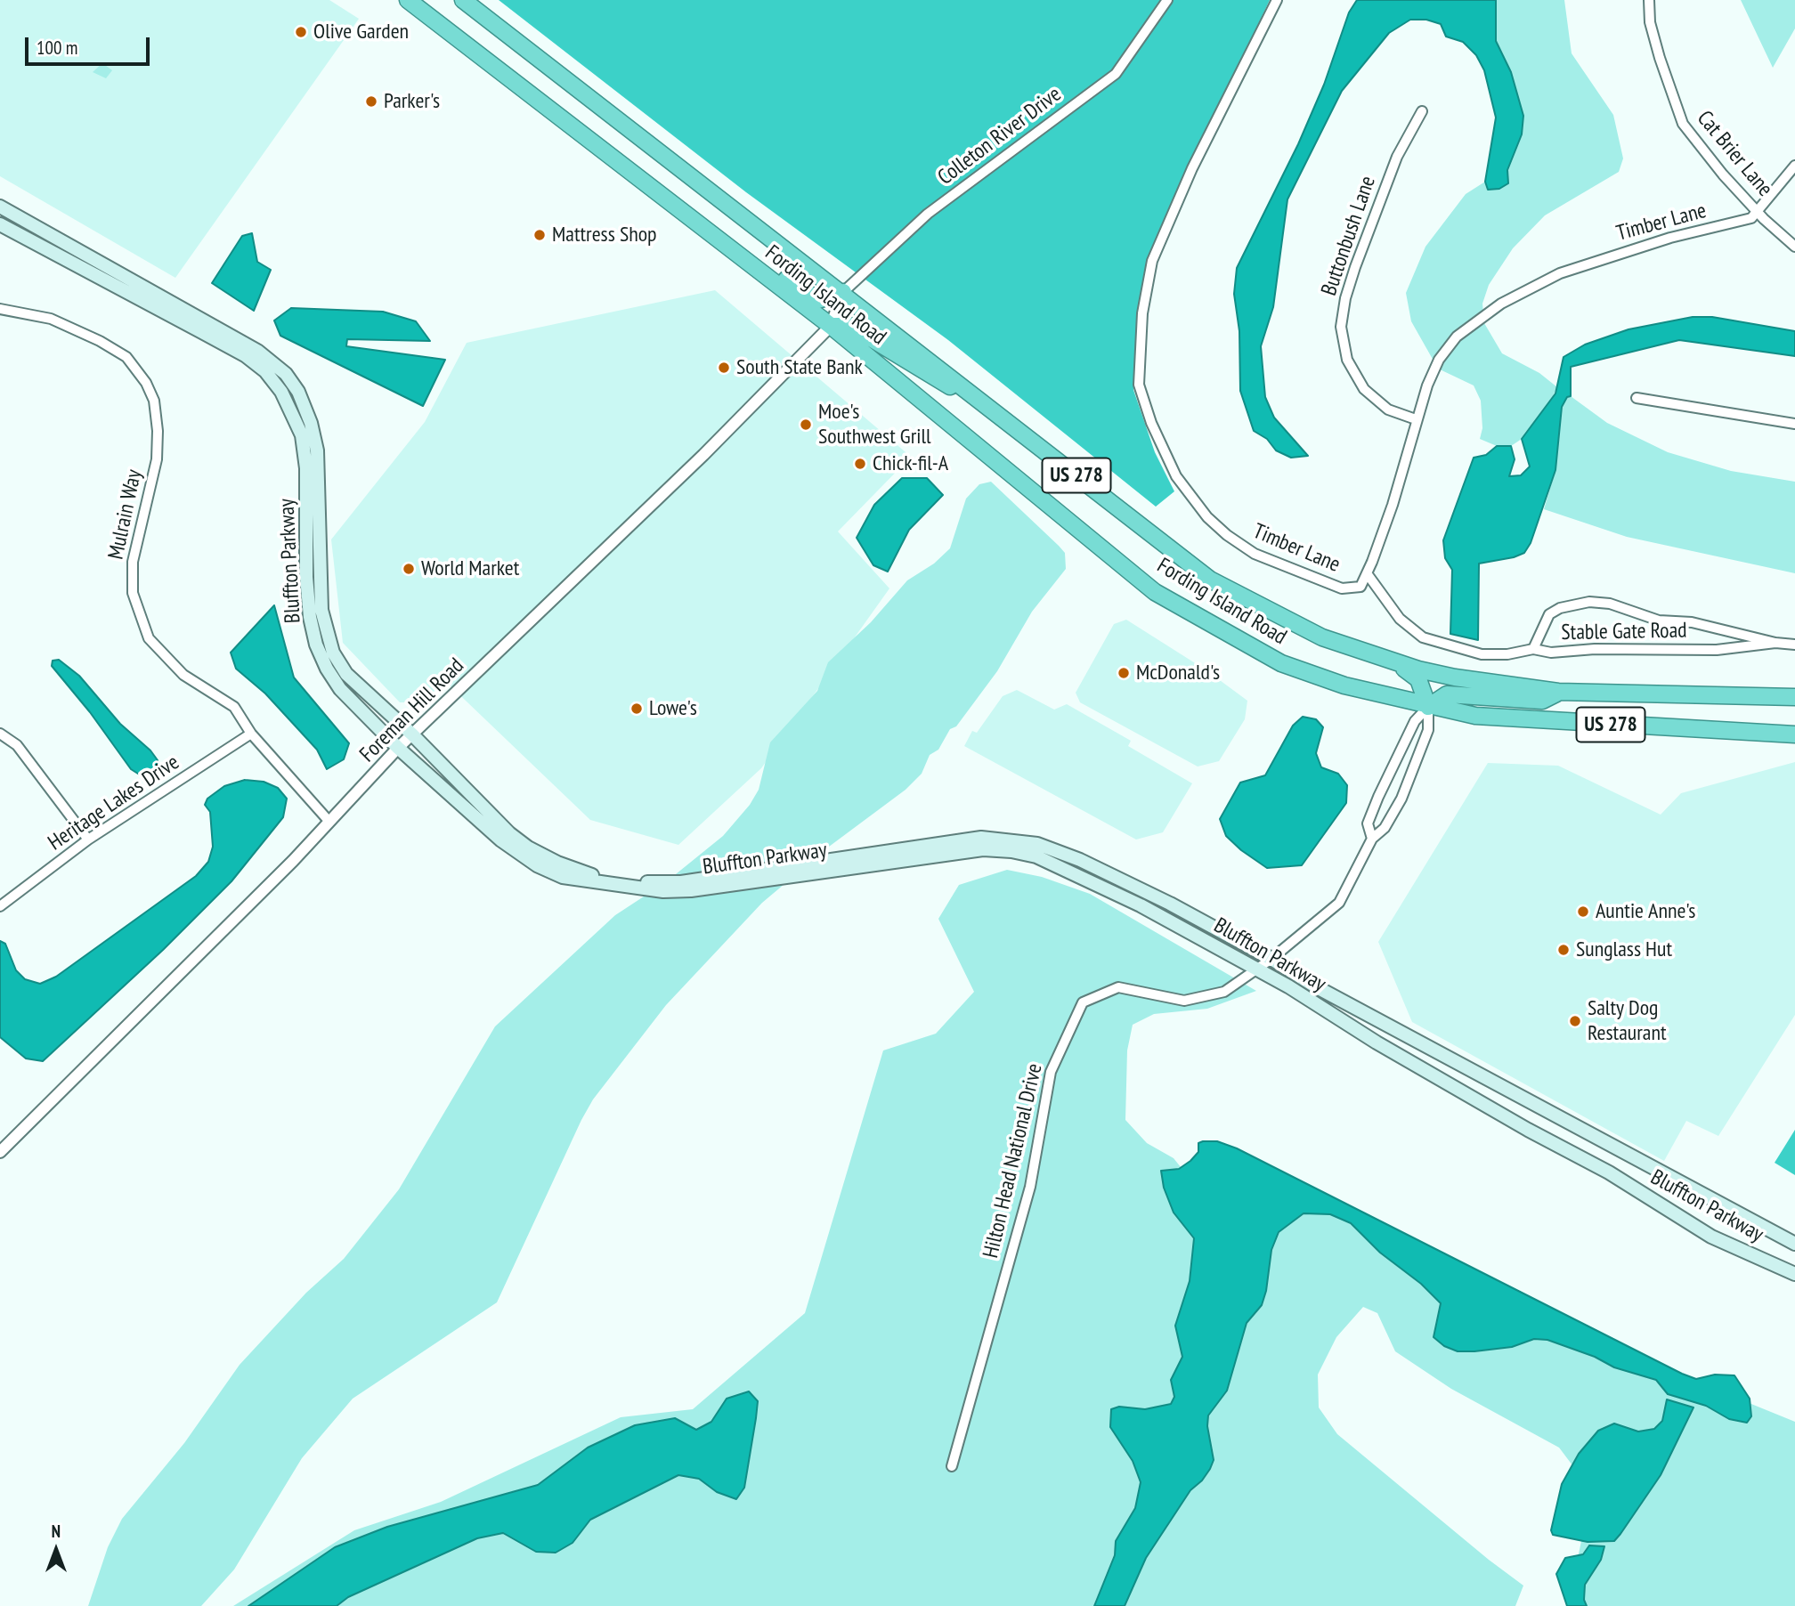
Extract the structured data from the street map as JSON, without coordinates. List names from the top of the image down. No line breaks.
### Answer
{"streets":{"highway":["Fording Island Road","US 278"],"main road":["Bluffton Parkway"],"street":["Colleton River Drive","Cat Brier Lane","Timber Lane","Buttonbush Lane","Mulrain Way","Stable Gate Road","Foreman Hill Road","Heritage Lakes Drive","Hilton Head National Drive"]},"crossings":[["Colleton River Drive","Fording Island Road"],["Colleton River Drive","Foreman Hill Road"],["Cat Brier Lane","Timber Lane"],["Timber Lane","Buttonbush Lane"],["Timber Lane","Stable Gate Road"],["Fording Island Road","Foreman Hill Road"],["Fording Island Road","Hilton Head National Drive"],["Mulrain Way","Foreman Hill Road"],["Mulrain Way","Heritage Lakes Drive"],["Bluffton Parkway","Foreman Hill Road"],["Bluffton Parkway","Hilton Head National Drive"]],"places":["Olive Garden","Parker's","Mattress Shop","South State Bank","Moe's Southwest Grill","Chick-fil-A","World Market","McDonald's","Lowe's","Auntie Anne's","Sunglass Hut","Salty Dog Restaurant"],"scale_bar":"100 m","north":"top"}
